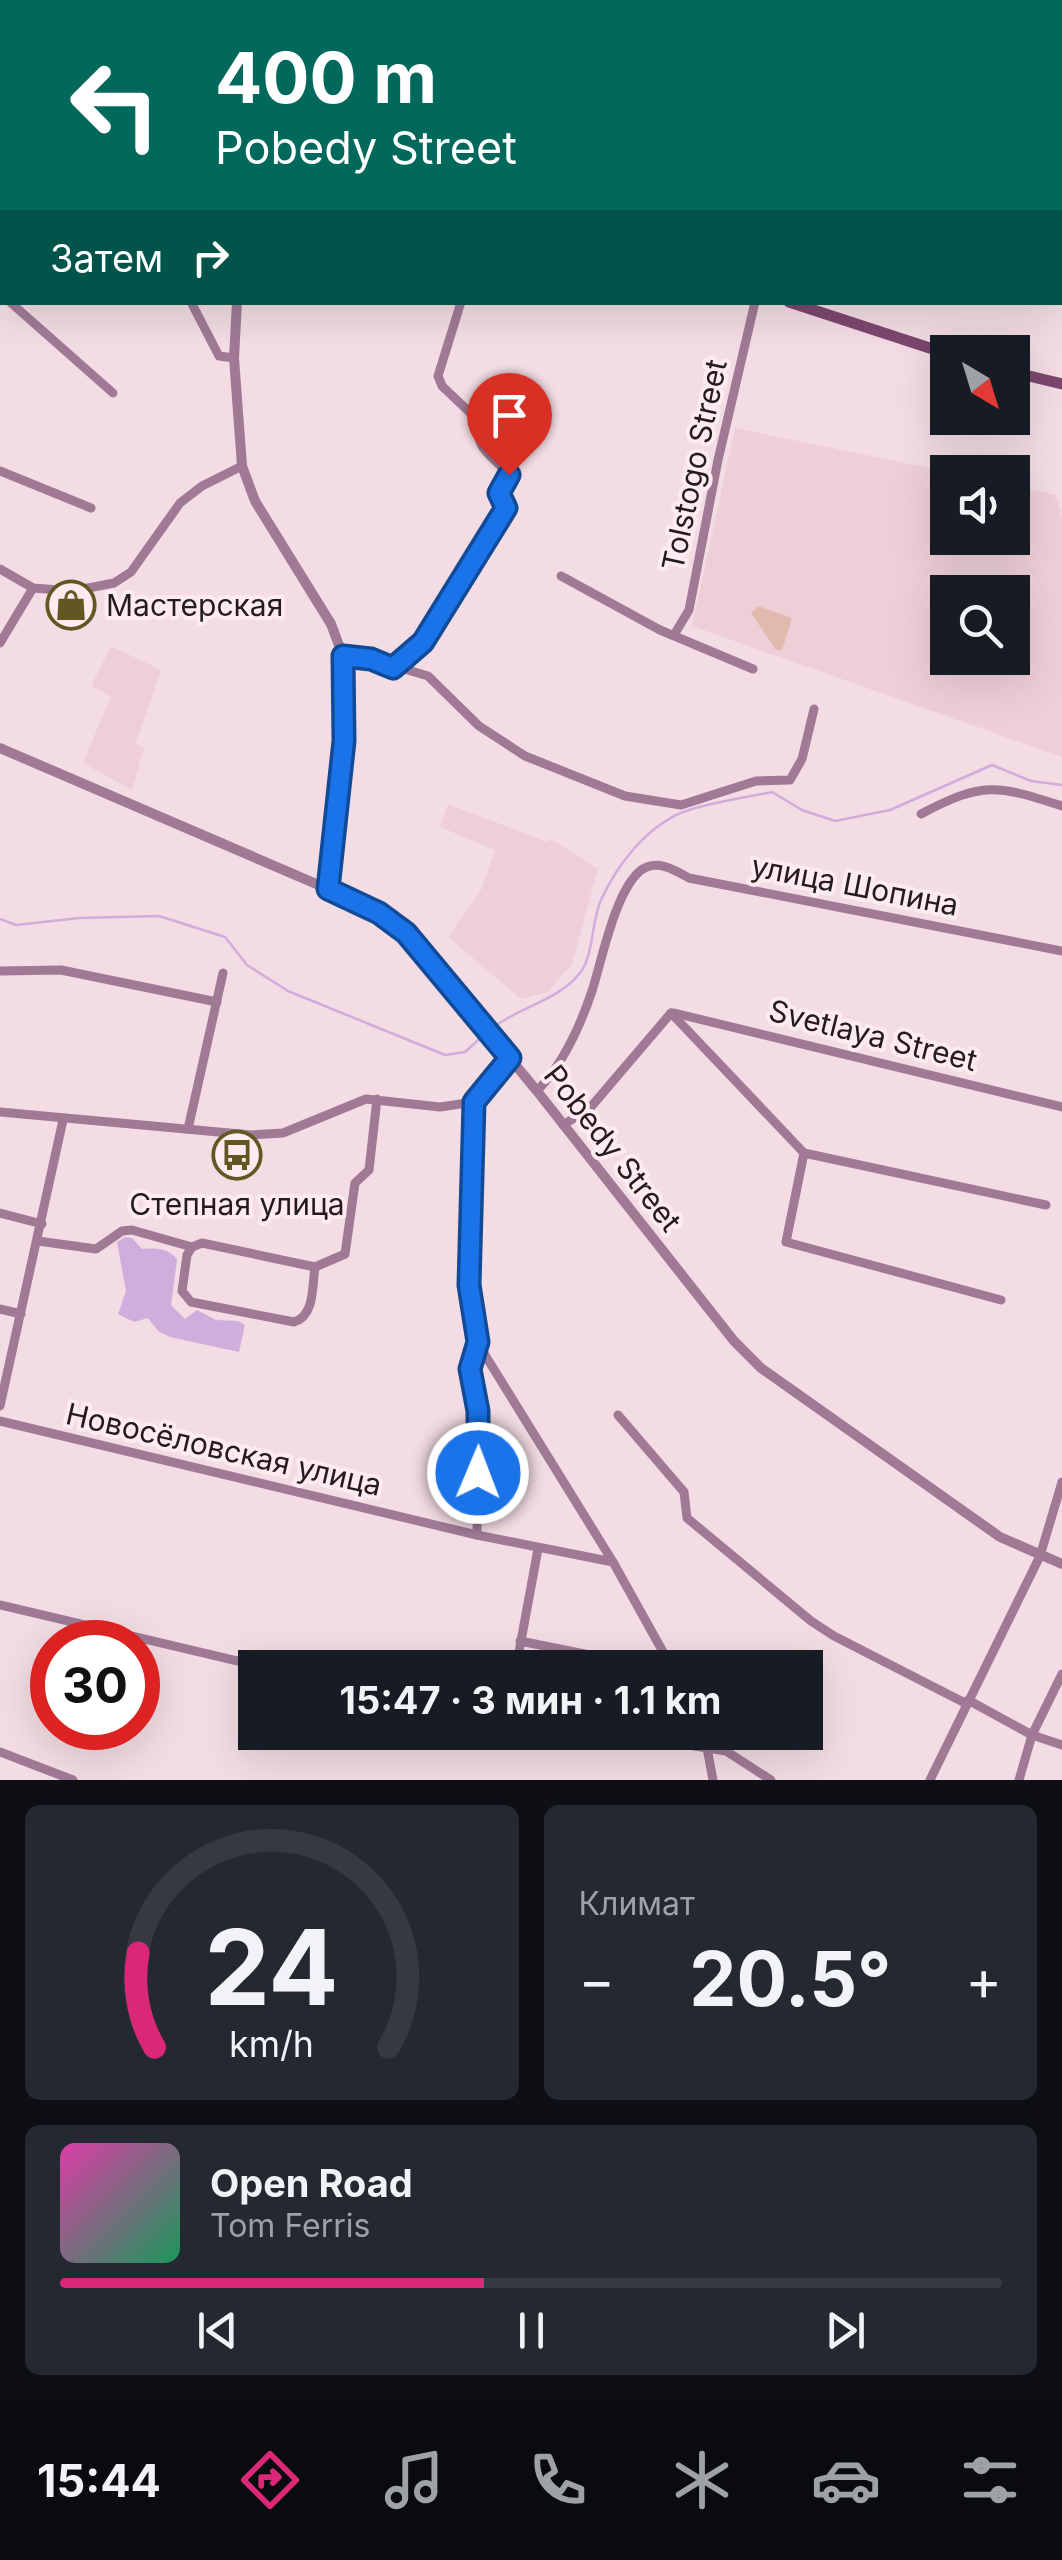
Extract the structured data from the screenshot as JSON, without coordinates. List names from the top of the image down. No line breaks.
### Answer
{"streets":{"street":["Tolstogo Street","улица Шопина","Svetlaya Street","Pobedy Street","Новосёловская улица"]},"crossings":[["улица Шопина","Pobedy Street"]],"places":{"shop":["Мастерская"],"bus stop":["Степная улица"]},"north":"bottom right","page":{"turn":["400 m","Pobedy Street"],"then":"Затем","limit":"30","trip":"15:47 · 3 мин · 1.1 km","tile":"Климат","heat":["−","20.5°","+"],"song":["Open Road","Tom Ferris"],"tabs":"15:44","gauge":["24","km/h"]}}
